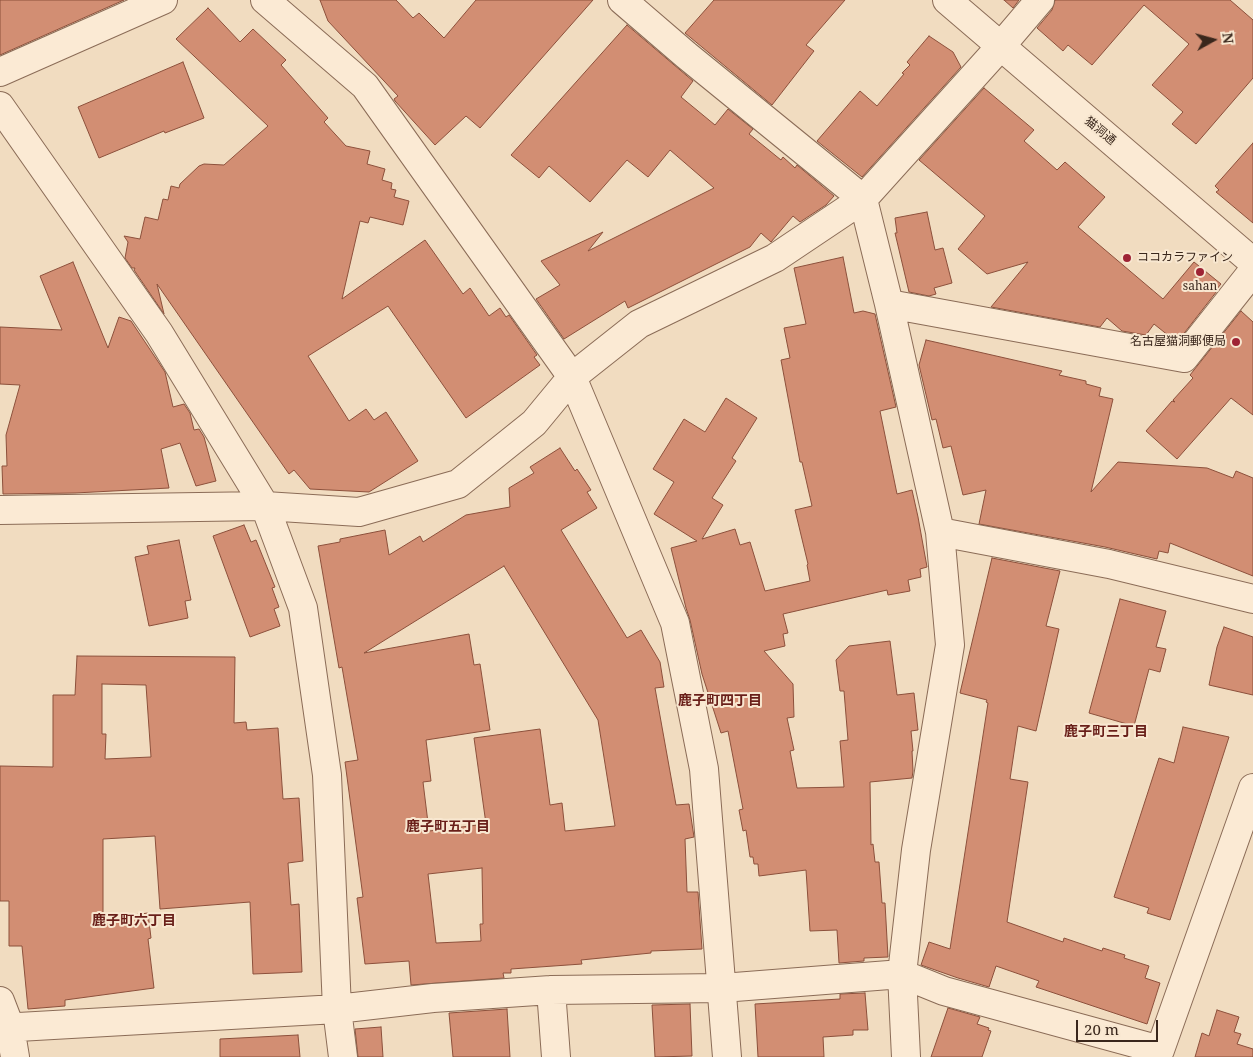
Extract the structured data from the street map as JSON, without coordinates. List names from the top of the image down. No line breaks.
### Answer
{"streets":{"street":["猫洞通"]},"districts":["鹿子町四丁目","鹿子町三丁目","鹿子町五丁目","鹿子町六丁目"],"places":["ココカラファイン","sahan","名古屋猫洞郵便局"],"scale_bar":"20 m","north":"right"}
